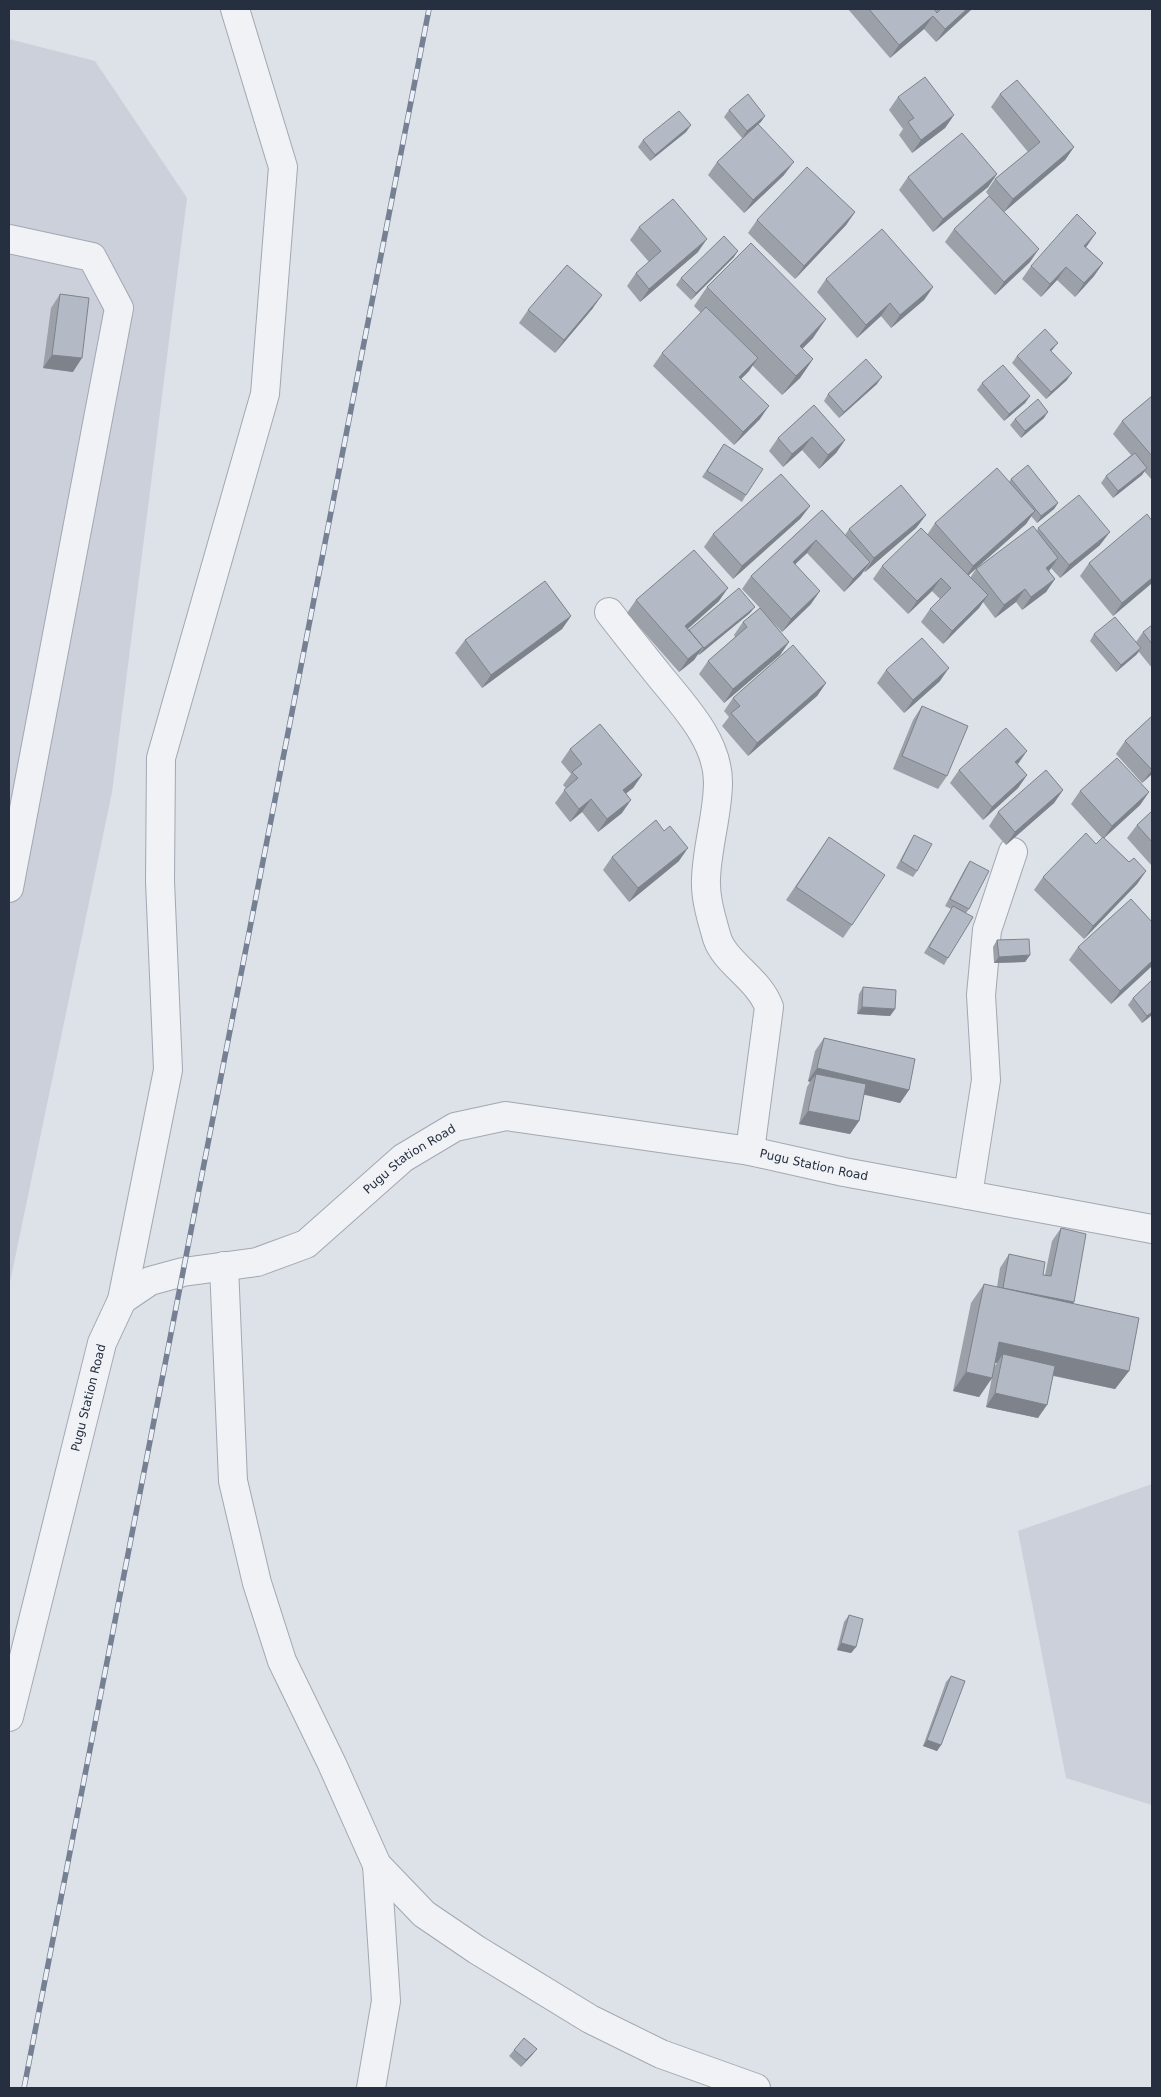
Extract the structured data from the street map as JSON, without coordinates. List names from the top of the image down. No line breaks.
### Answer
{"streets":{"street":["Pugu Station Road"]}}
